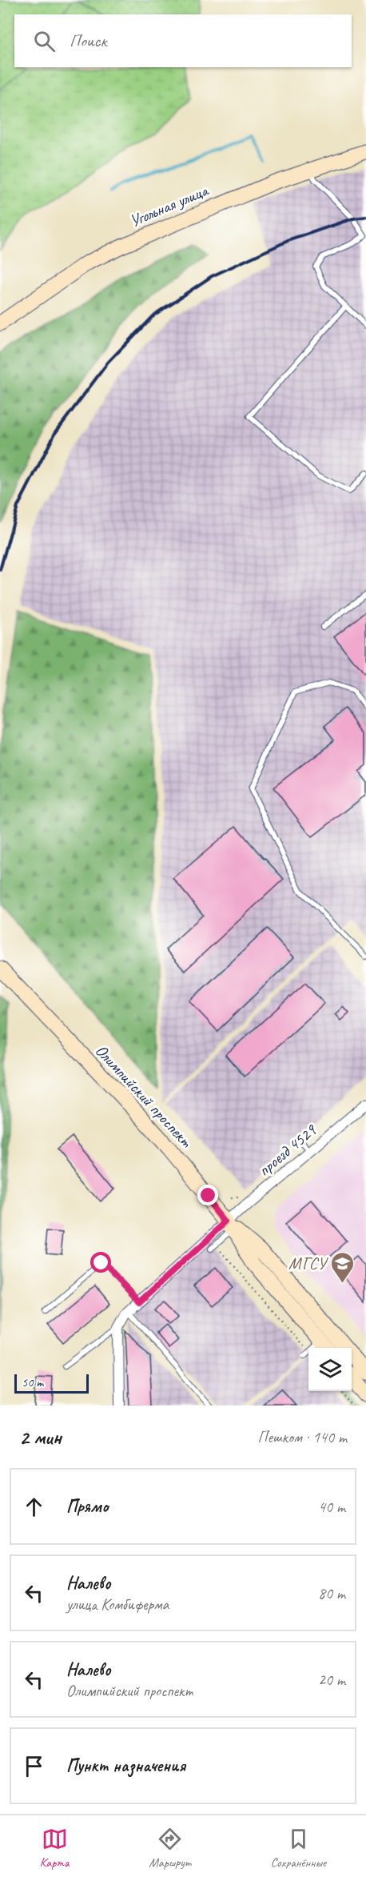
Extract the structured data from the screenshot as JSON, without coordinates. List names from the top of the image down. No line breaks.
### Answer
{"streets":{"main road":["Угольная улица","Олимпийский проспект"],"street":["проезд 4529"]},"crossings":[["Олимпийский проспект","проезд 4529"]],"places":{"school or university":["МГСУ"]},"scale_bar":"50 m","page":{"search":"Поиск","scale":"50 m","heading":["2 мин","Пешком · 140 m"],"list":[["Прямо","40 m"],["Налево","улица Комбиферма","80 m"],["Налево","Олимпийский проспект","20 m"],"Пункт назначения"],"nav":["Карта","Маршрут","Сохранённые"]}}
